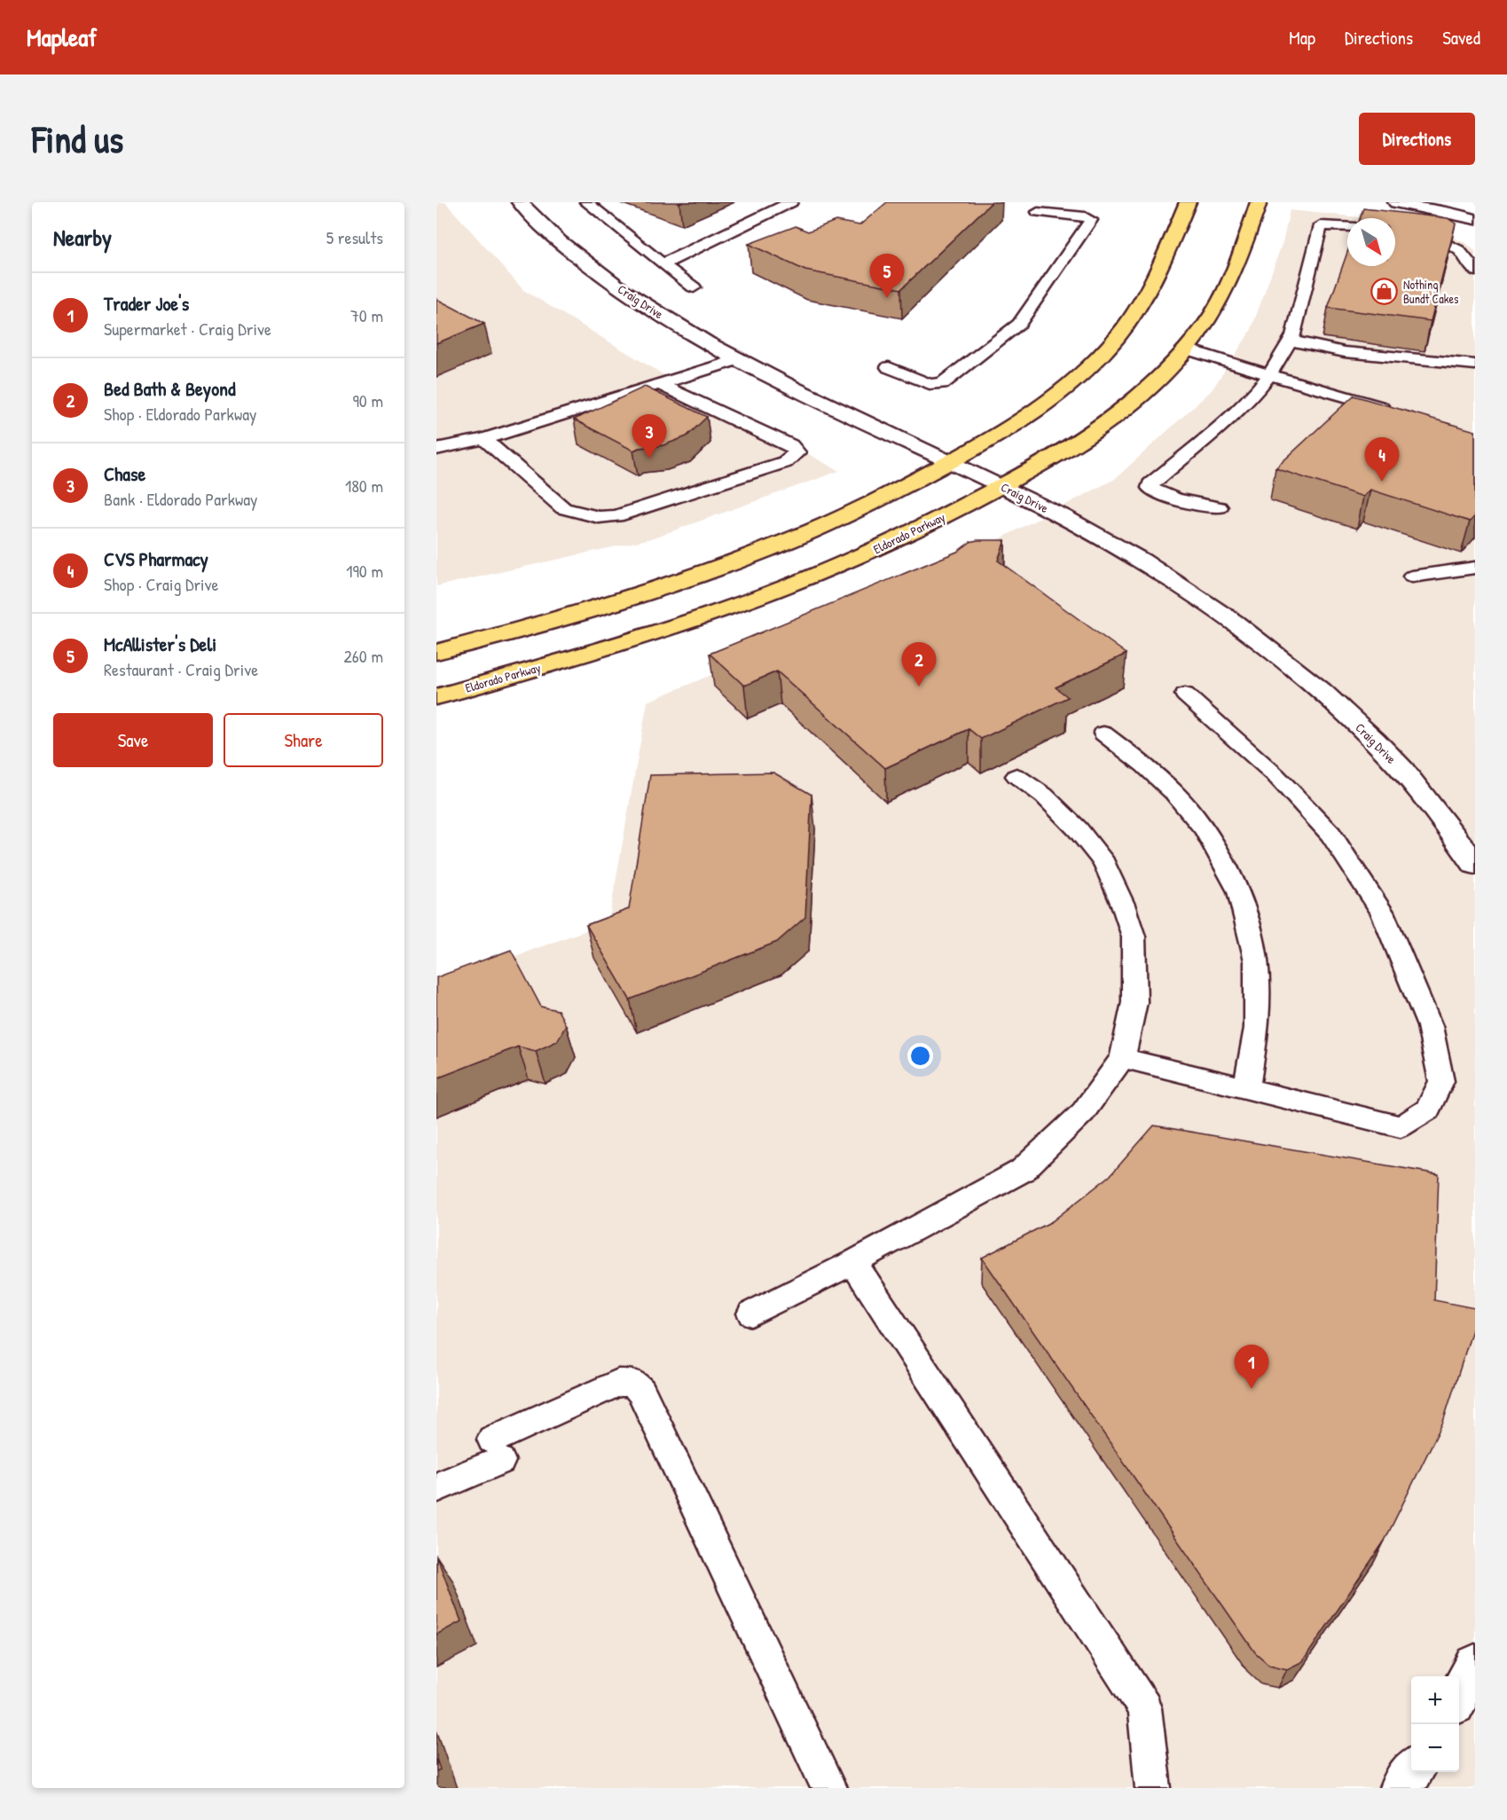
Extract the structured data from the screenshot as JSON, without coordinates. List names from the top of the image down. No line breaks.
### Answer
{"streets":{"main road":["Eldorado Parkway"],"street":["Craig Drive"]},"crossings":[["Craig Drive","Eldorado Parkway"]],"places":{"shop":["Nothing Bundt Cakes"]},"north":"bottom right","page":{"header":"Mapleaf","nav":["Map","Directions","Saved"],"buttons":["Directions",["Save","Share"]],"title":"Find us","heading":["Nearby","5 results"],"pins":["5","3","4","2","1"],"list":[{"mark":"1","name":"Trader Joe's","note":"Supermarket · Craig Drive","value":"70 m"},{"mark":"2","name":"Bed Bath & Beyond","note":"Shop · Eldorado Parkway","value":"90 m"},{"mark":"3","name":"Chase","note":"Bank · Eldorado Parkway","value":"180 m"},{"mark":"4","name":"CVS Pharmacy","note":"Shop · Craig Drive","value":"190 m"},{"mark":"5","name":"McAllister's Deli","note":"Restaurant · Craig Drive","value":"260 m"}],"map_buttons":["+","−"]}}
